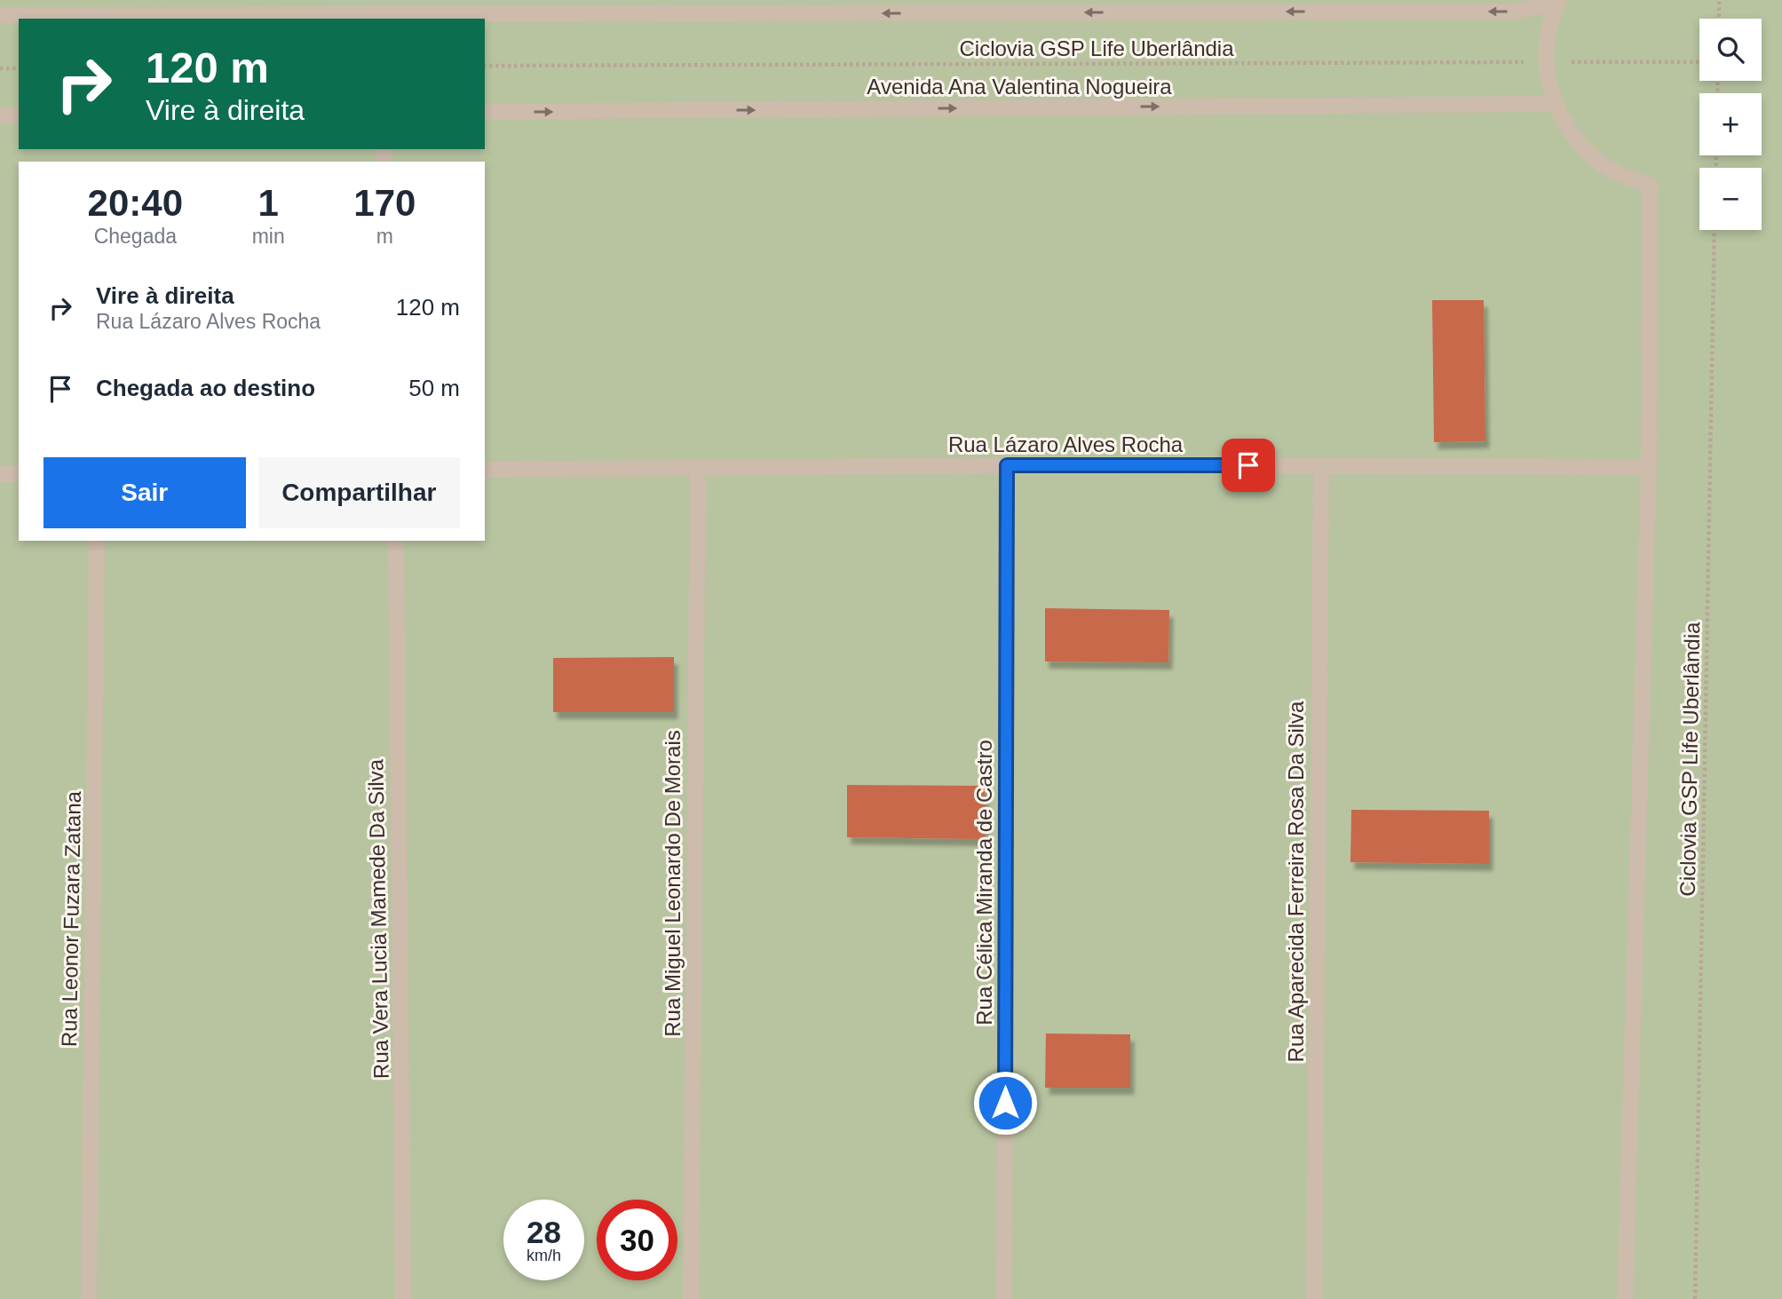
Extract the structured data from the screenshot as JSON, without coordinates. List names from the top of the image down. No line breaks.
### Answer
{"streets":{"street":["Avenida Ana Valentina Nogueira","Rua Lázaro Alves Rocha","Rua Aparecida Ferreira Rosa Da Silva","Rua Célica Miranda de Castro","Rua Miguel Leonardo De Morais","Rua Leonor Fuzara Zatana","Rua Vera Lucia Mamede Da Silva"],"path":["Ciclovia GSP Life Uberlândia"]},"crossings":[["Rua Lázaro Alves Rocha","Rua Aparecida Ferreira Rosa Da Silva"],["Rua Lázaro Alves Rocha","Rua Célica Miranda de Castro"],["Rua Lázaro Alves Rocha","Rua Miguel Leonardo De Morais"]],"page":{"map_buttons":["+","−"],"turn":["120 m","Vire à direita"],"eta":["20:40","Chegada","1","min","170","m"],"list":[{"name":"Vire à direita","note":"Rua Lázaro Alves Rocha","value":"120 m"},{"name":"Chegada ao destino","value":"50 m"}],"buttons":["Sair","Compartilhar"],"speed":"28 km/h","limit":"30"}}
